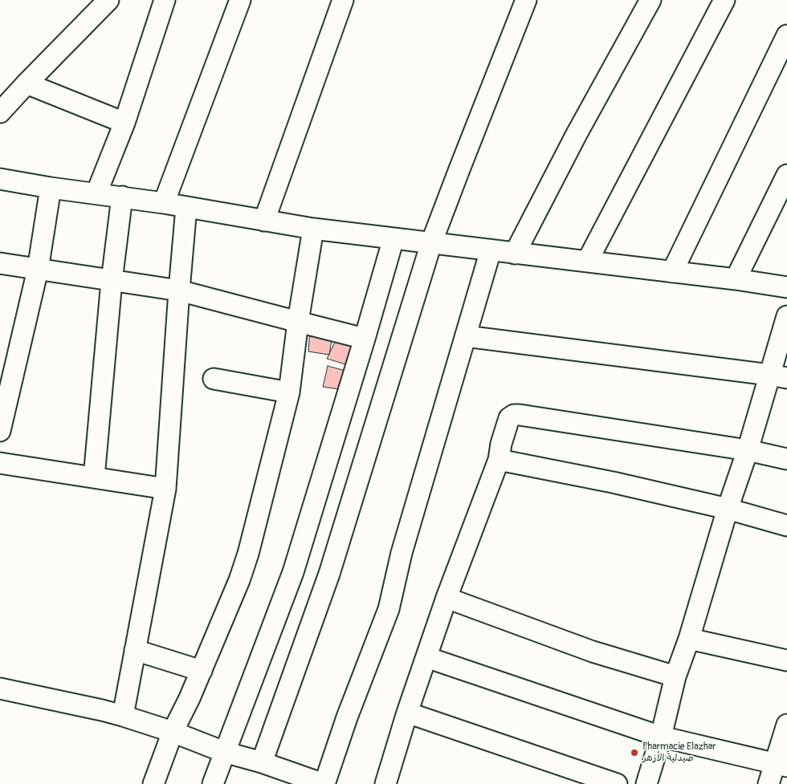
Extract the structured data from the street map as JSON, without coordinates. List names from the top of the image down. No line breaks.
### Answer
{"places":["Pharmacie Elazhar صيدلية الأزهر"]}
